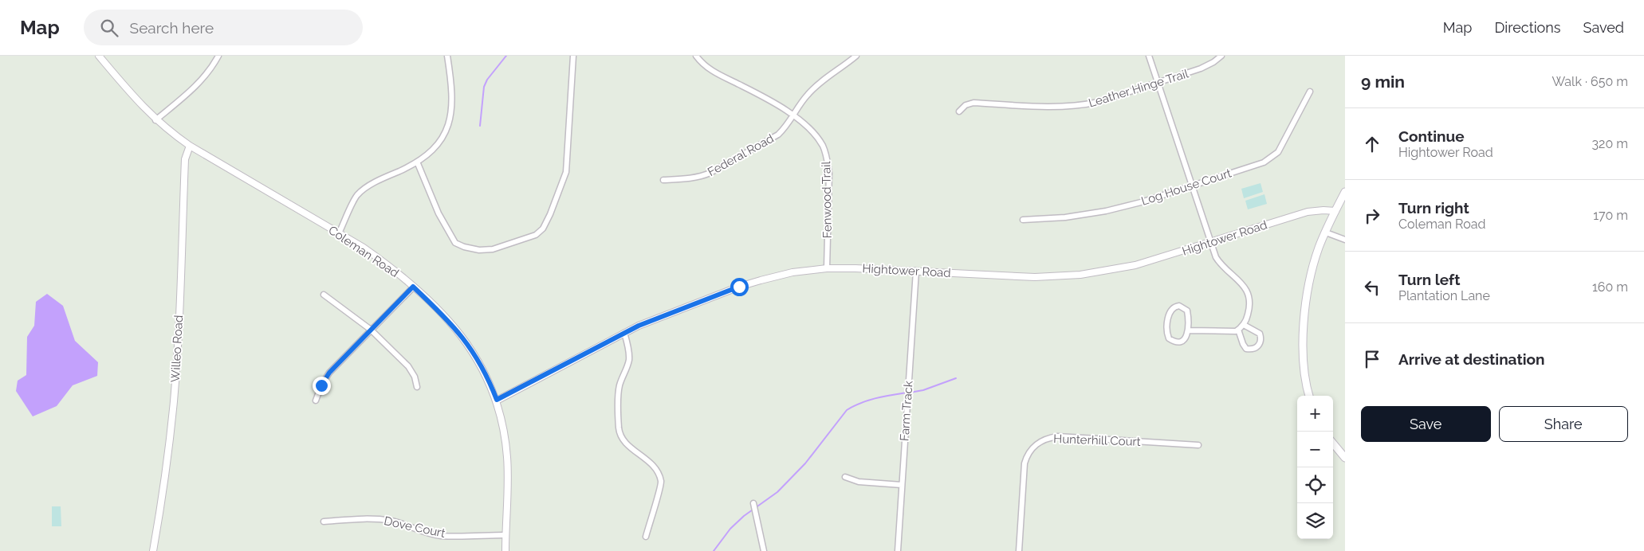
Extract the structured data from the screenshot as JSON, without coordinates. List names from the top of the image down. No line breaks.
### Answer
{"streets":{"street":["Leather Hinge Trail","Federal Road","Log House Court","Fenwood Trail","Hightower Road","Coleman Road","Willeo Road","Farm Track","Hunterhill Court","Dove Court"]},"crossings":[["Federal Road","Fenwood Trail"],["Fenwood Trail","Hightower Road"],["Hightower Road","Coleman Road"],["Hightower Road","Farm Track"],["Coleman Road","Willeo Road"],["Coleman Road","Dove Court"]],"page":{"header":"Map","search":"Search here","nav":["Map","Directions","Saved"],"heading":["9 min","Walk · 650 m"],"list":[["Continue","Hightower Road","320 m"],["Turn right","Coleman Road","170 m"],["Turn left","Plantation Lane","160 m"],"Arrive at destination"],"buttons":["Save","Share"],"map_buttons":["+","−"]}}
